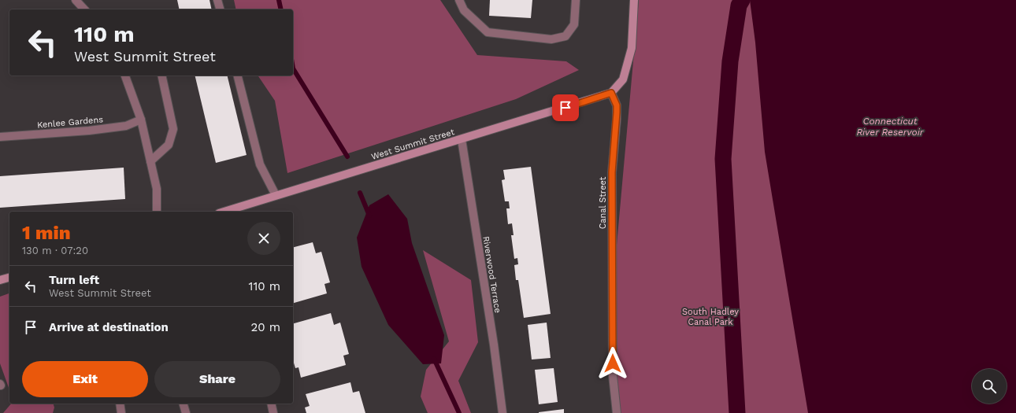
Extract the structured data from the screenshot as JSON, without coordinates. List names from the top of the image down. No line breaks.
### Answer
{"streets":{"street":["Kenlee Gardens","West Summit Street","Canal Street","Riverwood Terrace"]},"crossings":[["West Summit Street","Canal Street"],["West Summit Street","Riverwood Terrace"]],"water":["Connecticut River Reservoir"],"parks":["South Hadley Canal Park"],"page":{"turn":["110 m","West Summit Street"],"heading":["1 min","130 m · 07:20"],"list":[{"name":"Turn left","note":"West Summit Street","value":"110 m"},{"name":"Arrive at destination","value":"20 m"}],"buttons":["Exit","Share"]}}
